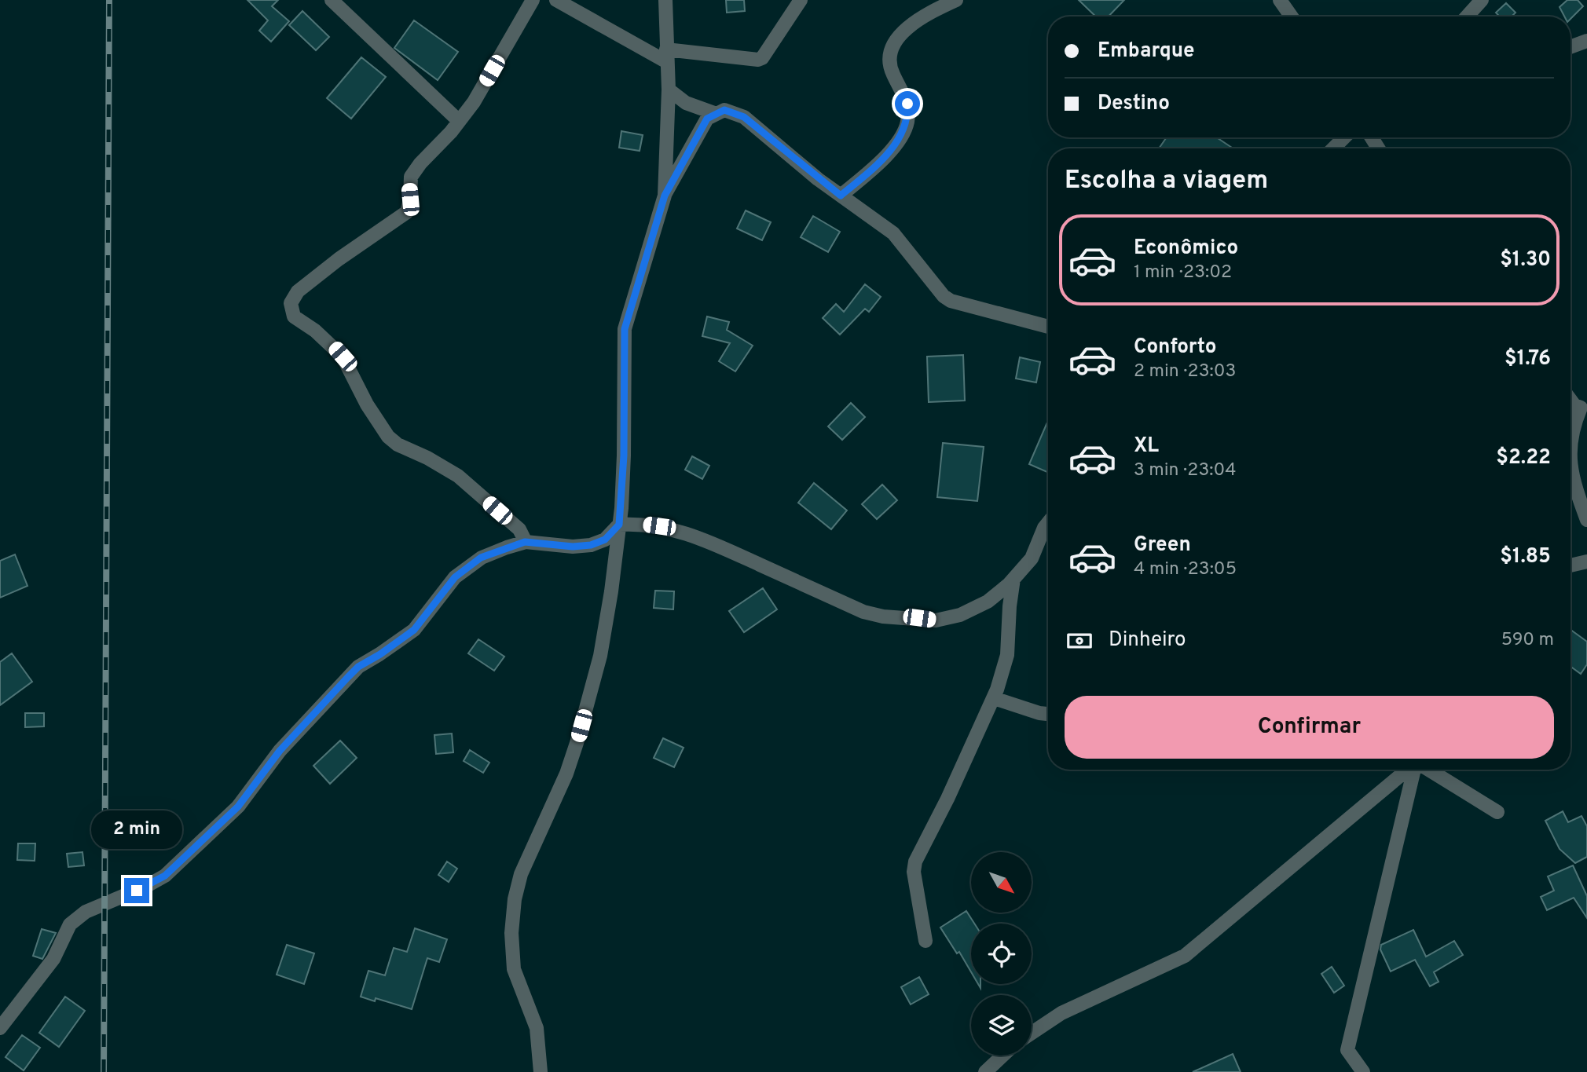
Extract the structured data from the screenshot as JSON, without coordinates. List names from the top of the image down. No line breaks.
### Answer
{"north":"bottom right","page":{"banner":["Embarque","Destino"],"heading":"Escolha a viagem","list":[{"name":"Econômico","note":"1 min · 23:02","value":"$1.30"},{"name":"Conforto","note":"2 min · 23:03","value":"$1.76"},{"name":"XL","note":"3 min · 23:04","value":"$2.22"},{"name":"Green","note":"4 min · 23:05","value":"$1.85"}],"pay":["Dinheiro","590 m"],"buttons":"Confirmar","bubble":"2 min"}}
